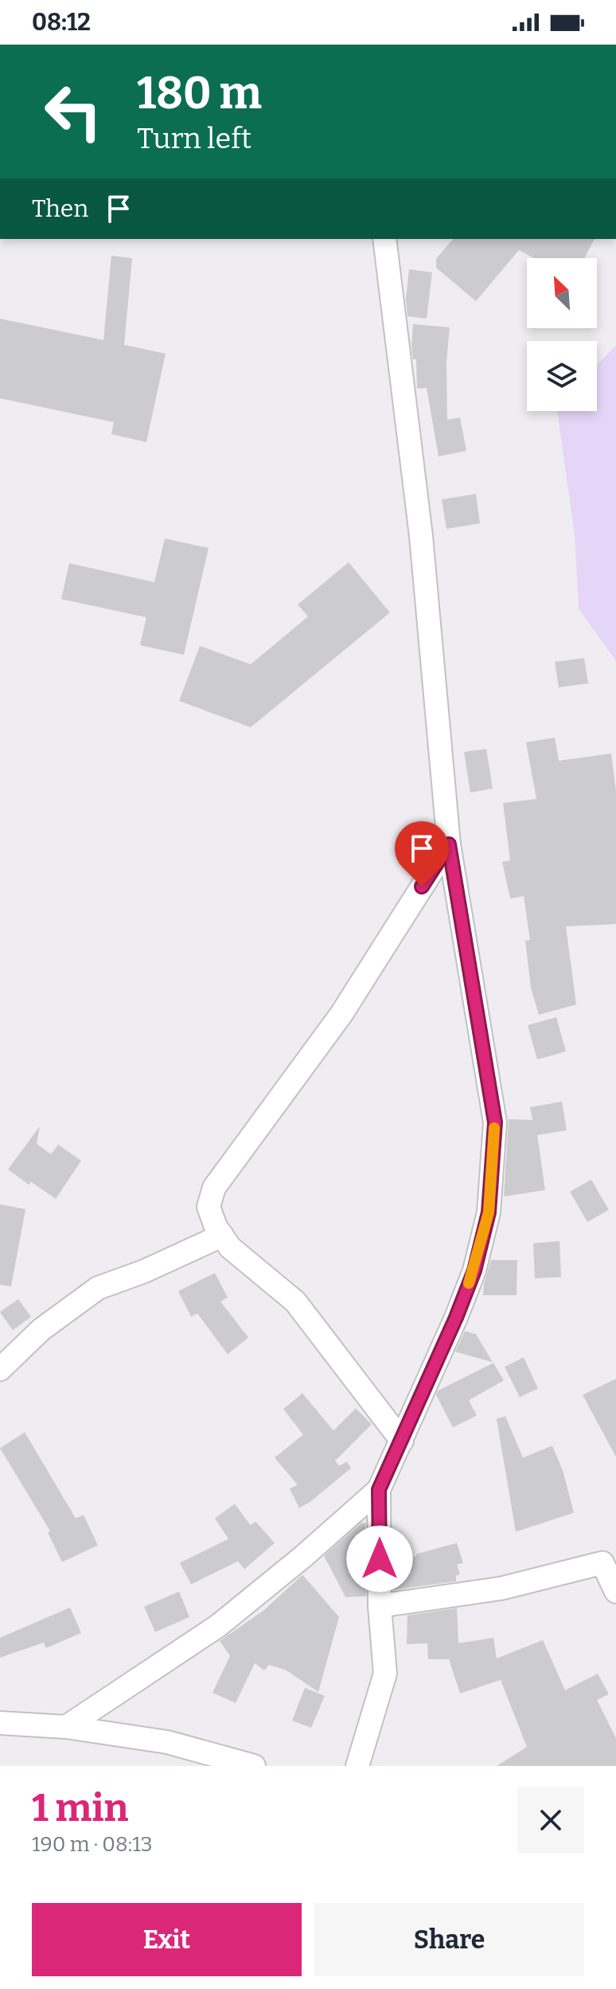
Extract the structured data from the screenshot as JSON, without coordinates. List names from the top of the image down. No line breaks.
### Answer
{"north":"top left","page":{"status":"08:12","turn":["180 m","Turn left"],"then":"Then","heading":["1 min","190 m · 08:13"],"buttons":["Exit","Share"]}}
